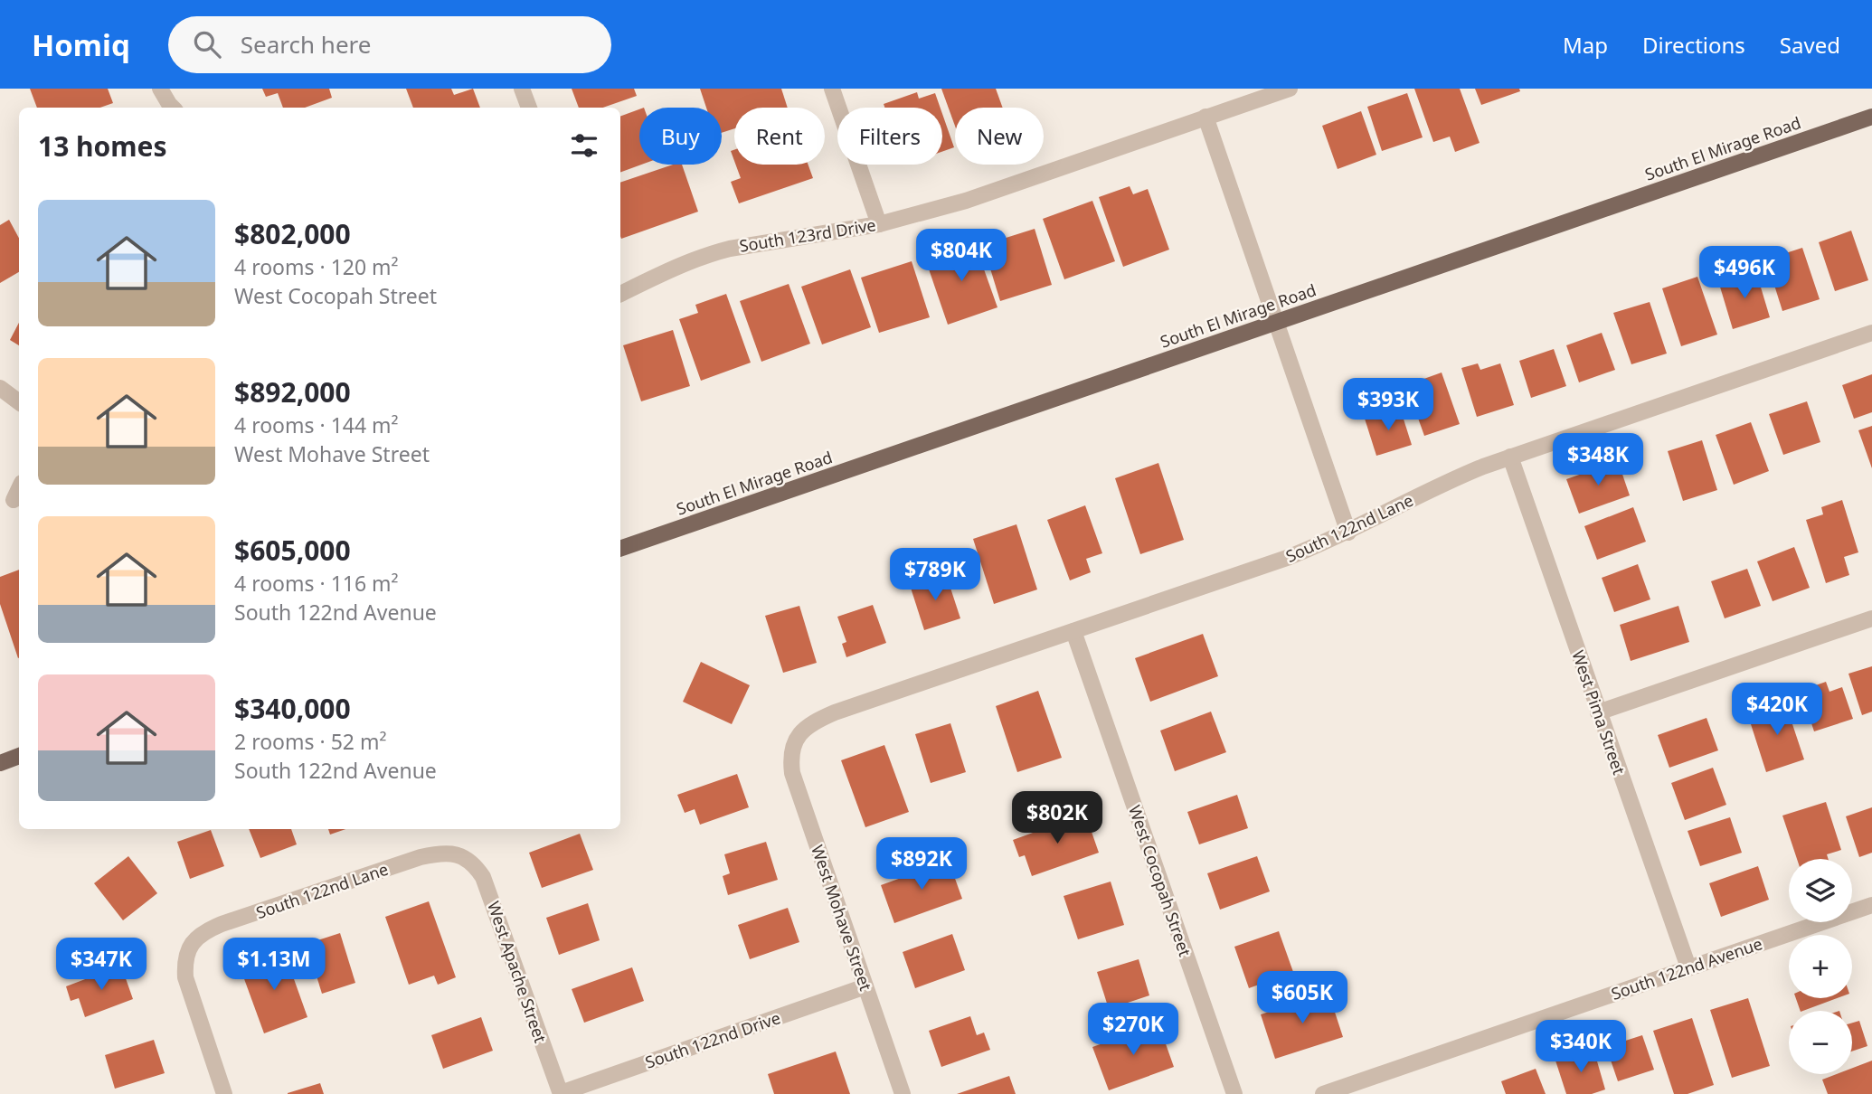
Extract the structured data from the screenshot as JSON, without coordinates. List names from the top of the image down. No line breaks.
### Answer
{"streets":{"main road":["South El Mirage Road"],"street":["South 123rd Drive","South 122nd Lane","West Pima Street","West Cocopah Street","West Mohave Street","South 122nd Avenue","West Apache Street","South 122nd Drive"]},"crossings":[["South 122nd Lane","West Pima Street"],["South 122nd Lane","West Cocopah Street"],["South 122nd Lane","West Mohave Street"],["South 122nd Lane","West Apache Street"],["West Pima Street","South 122nd Avenue"],["West Mohave Street","South 122nd Drive"],["West Apache Street","South 122nd Drive"]],"page":{"header":"Homiq","search":"Search here","nav":["Map","Directions","Saved"],"chip":["Buy","Rent","Filters","New"],"heading":"13 homes","list":[{"name":"$802,000","note":"4 rooms · 120 m² · West Cocopah Street"},{"name":"$892,000","note":"4 rooms · 144 m² · West Mohave Street"},{"name":"$605,000","note":"4 rooms · 116 m² · South 122nd Avenue"},{"name":"$340,000","note":"2 rooms · 52 m² · South 122nd Avenue"}],"price":["$804K","$496K","$393K","$348K","$789K","$420K","$802K","$892K","$347K","$1.13M","$605K","$270K","$340K"],"map_buttons":["+","−"]}}
